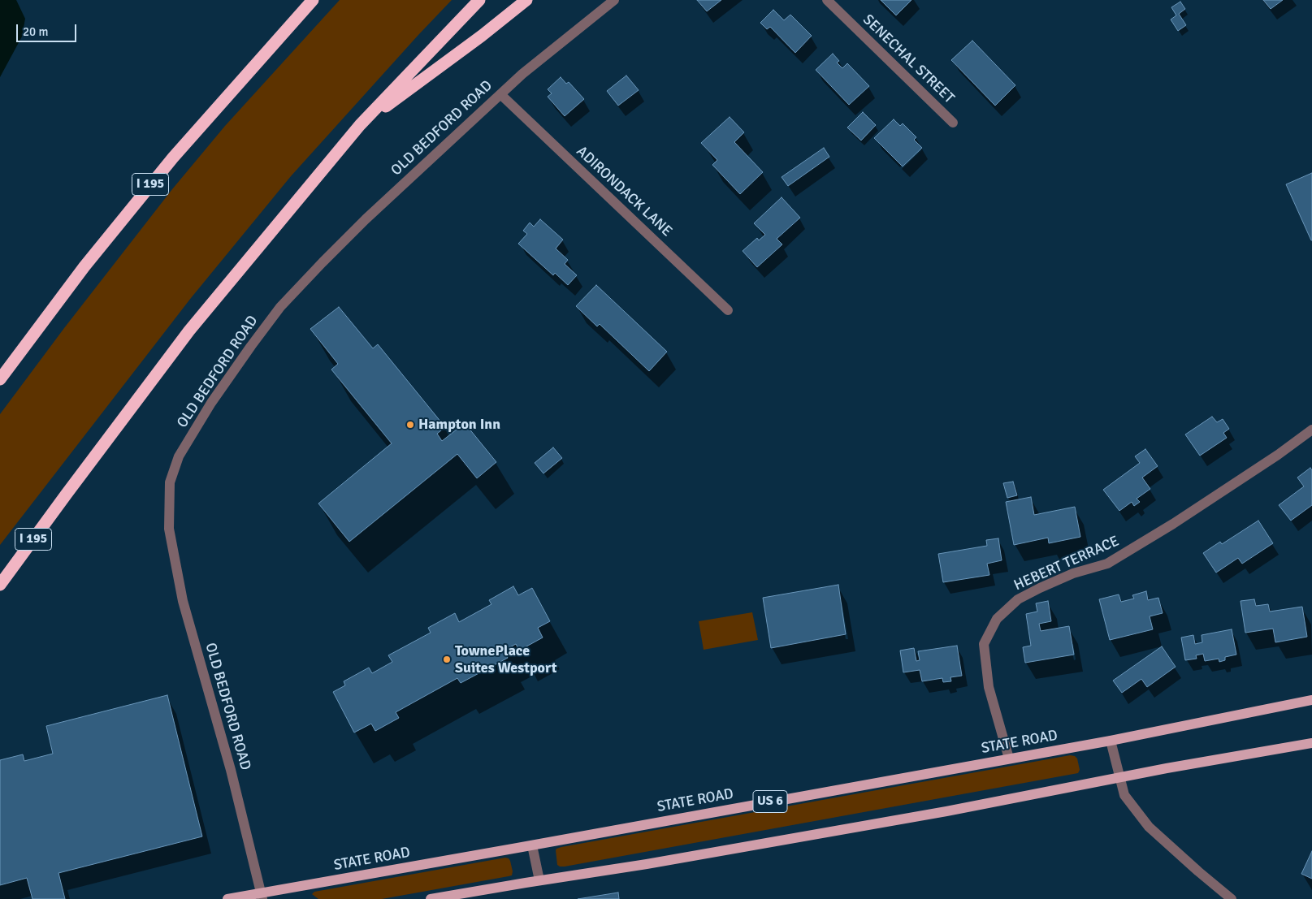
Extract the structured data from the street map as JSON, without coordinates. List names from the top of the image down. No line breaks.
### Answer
{"streets":{"highway":["I 195"],"main road":["STATE ROAD","US 6"],"street":["SENECHAL STREET","OLD BEDFORD ROAD","ADIRONDACK LANE","HEBERT TERRACE"]},"crossings":[["OLD BEDFORD ROAD","ADIRONDACK LANE"],["OLD BEDFORD ROAD","STATE ROAD"],["HEBERT TERRACE","STATE ROAD"]],"places":["Hampton Inn","TownePlace Suites Westport"],"scale_bar":"20 m"}
